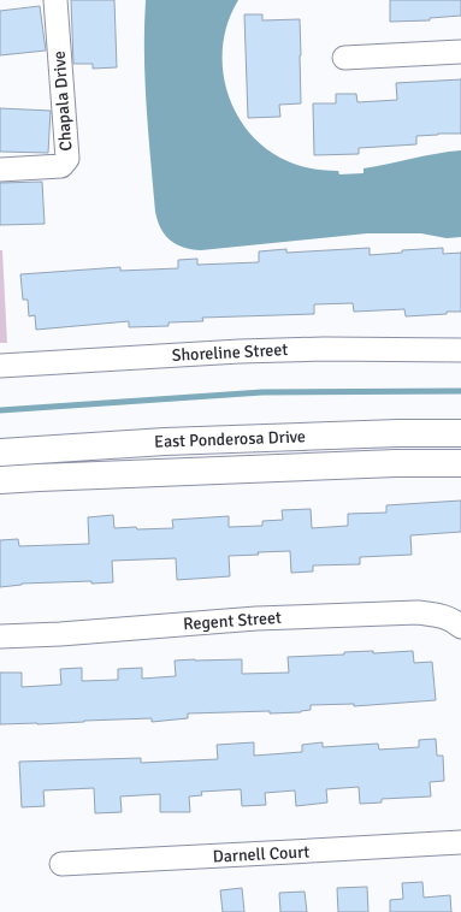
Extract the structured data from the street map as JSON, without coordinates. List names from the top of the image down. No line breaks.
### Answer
{"streets":{"main road":["East Ponderosa Drive"],"street":["Chapala Drive","Shoreline Street","Regent Street","Darnell Court"]}}
